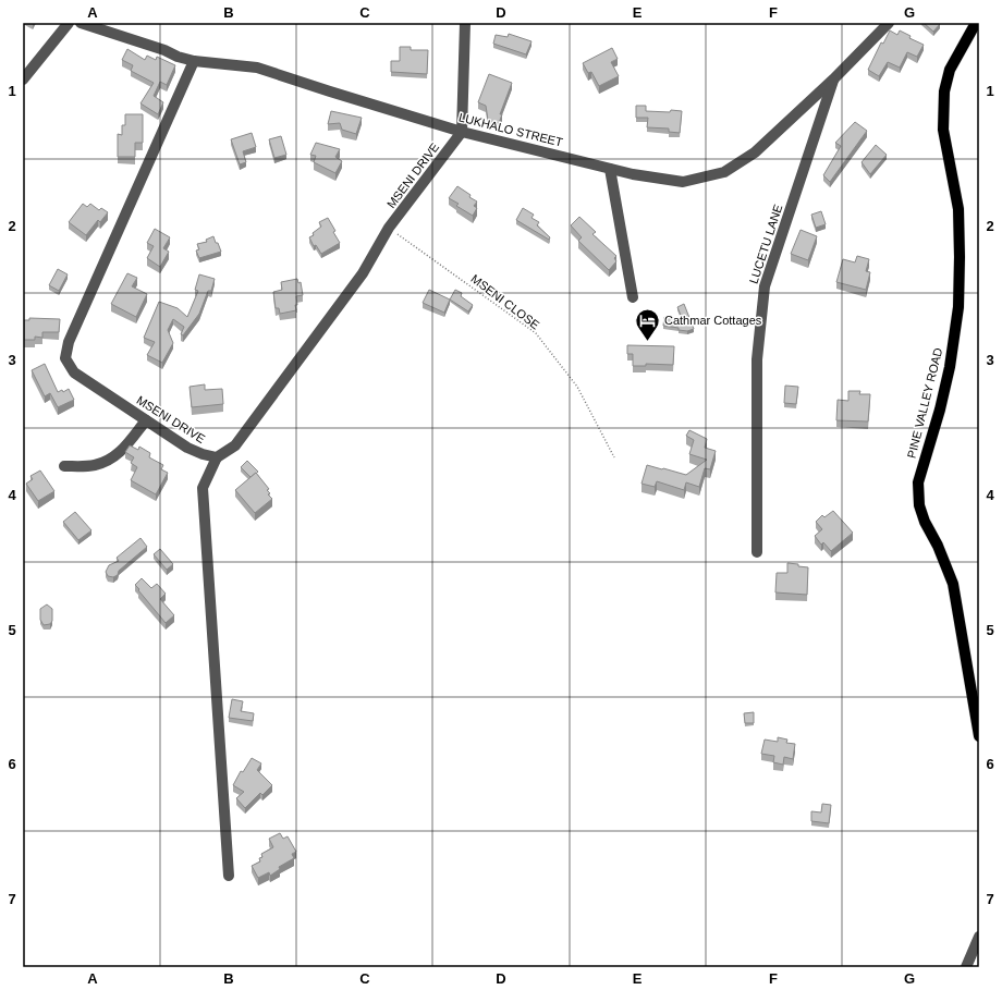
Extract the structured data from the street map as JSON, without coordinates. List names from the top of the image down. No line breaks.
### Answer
{"streets":{"main road":["PINE VALLEY ROAD"],"street":["LUKHALO STREET","MSENI DRIVE","LUCETU LANE"],"path":["MSENI CLOSE"]},"crossings":[["LUKHALO STREET","MSENI DRIVE"],["LUKHALO STREET","LUCETU LANE"],["MSENI DRIVE","MSENI CLOSE"]],"places":{"hotel":["Cathmar Cottages"]},"grid":{"columns":["A","B","C","D","E","F","G"],"rows":["1","2","3","4","5","6","7"]}}
